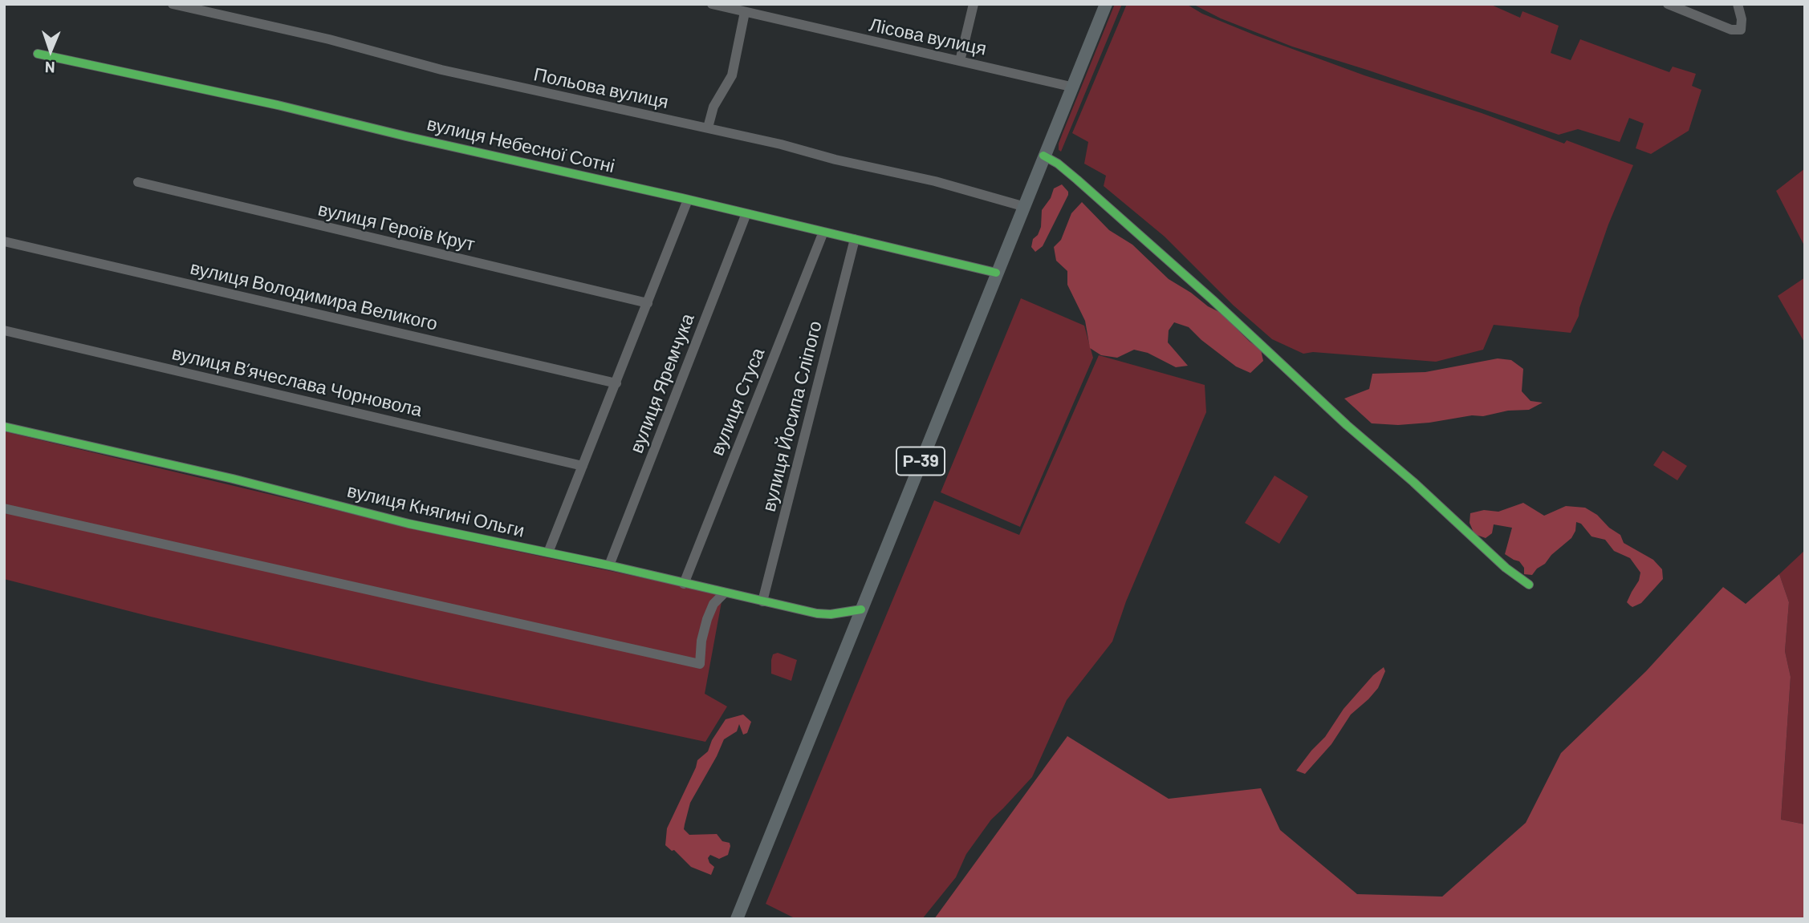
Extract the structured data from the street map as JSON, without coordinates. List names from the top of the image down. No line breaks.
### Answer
{"streets":{"main road":["Р-39"],"street":["Лісова вулиця","Польова вулиця","вулиця Небесної Сотні","вулиця Героїв Крут","вулиця Володимира Великого","вулиця Вʼячеслава Чорновола","вулиця Яремчука","вулиця Стуса","вулиця Йосипа Сліпого","вулиця Княгині Ольги"]},"crossings":[["Лісова вулиця","Р-39"],["Польова вулиця","Р-39"],["вулиця Небесної Сотні","вулиця Яремчука"],["вулиця Небесної Сотні","вулиця Стуса"],["вулиця Небесної Сотні","вулиця Йосипа Сліпого"],["вулиця Небесної Сотні","Р-39"],["вулиця Яремчука","вулиця Княгині Ольги"],["вулиця Стуса","вулиця Княгині Ольги"],["вулиця Йосипа Сліпого","вулиця Княгині Ольги"],["Р-39","вулиця Княгині Ольги"]],"north":"bottom"}
